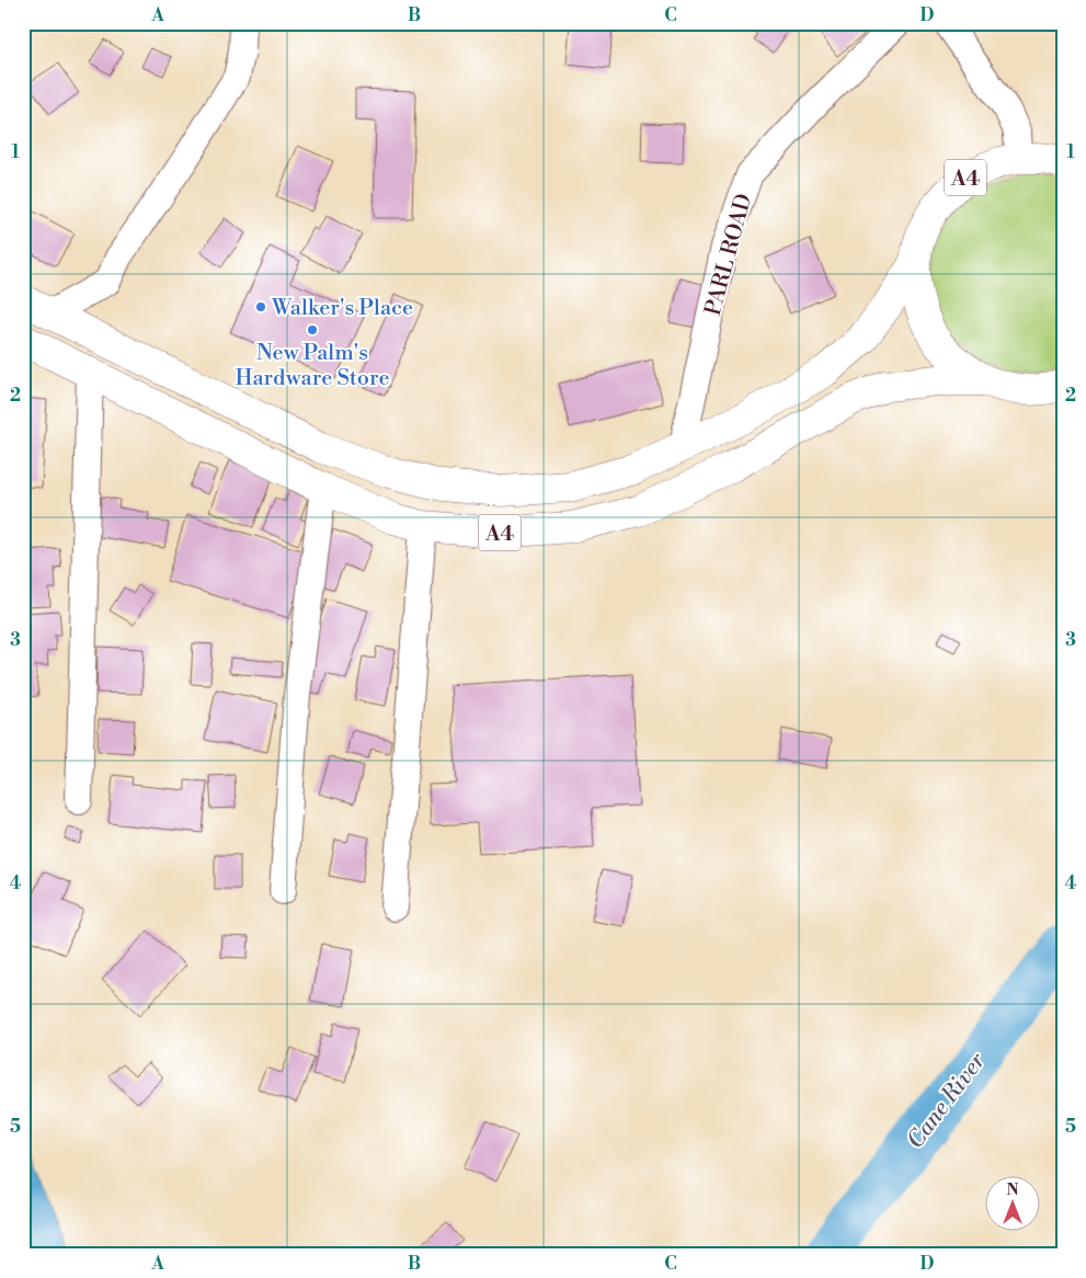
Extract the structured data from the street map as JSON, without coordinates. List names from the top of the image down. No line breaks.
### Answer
{"streets":{"highway":["A4"],"street":["PARL ROAD"]},"crossings":[["A4","PARL ROAD"]],"water":["Cane River"],"places":["Walker's Place","New Palm's Hardware Store"],"north":"top","grid":{"columns":["A","B","C","D"],"rows":["1","2","3","4","5"]}}
